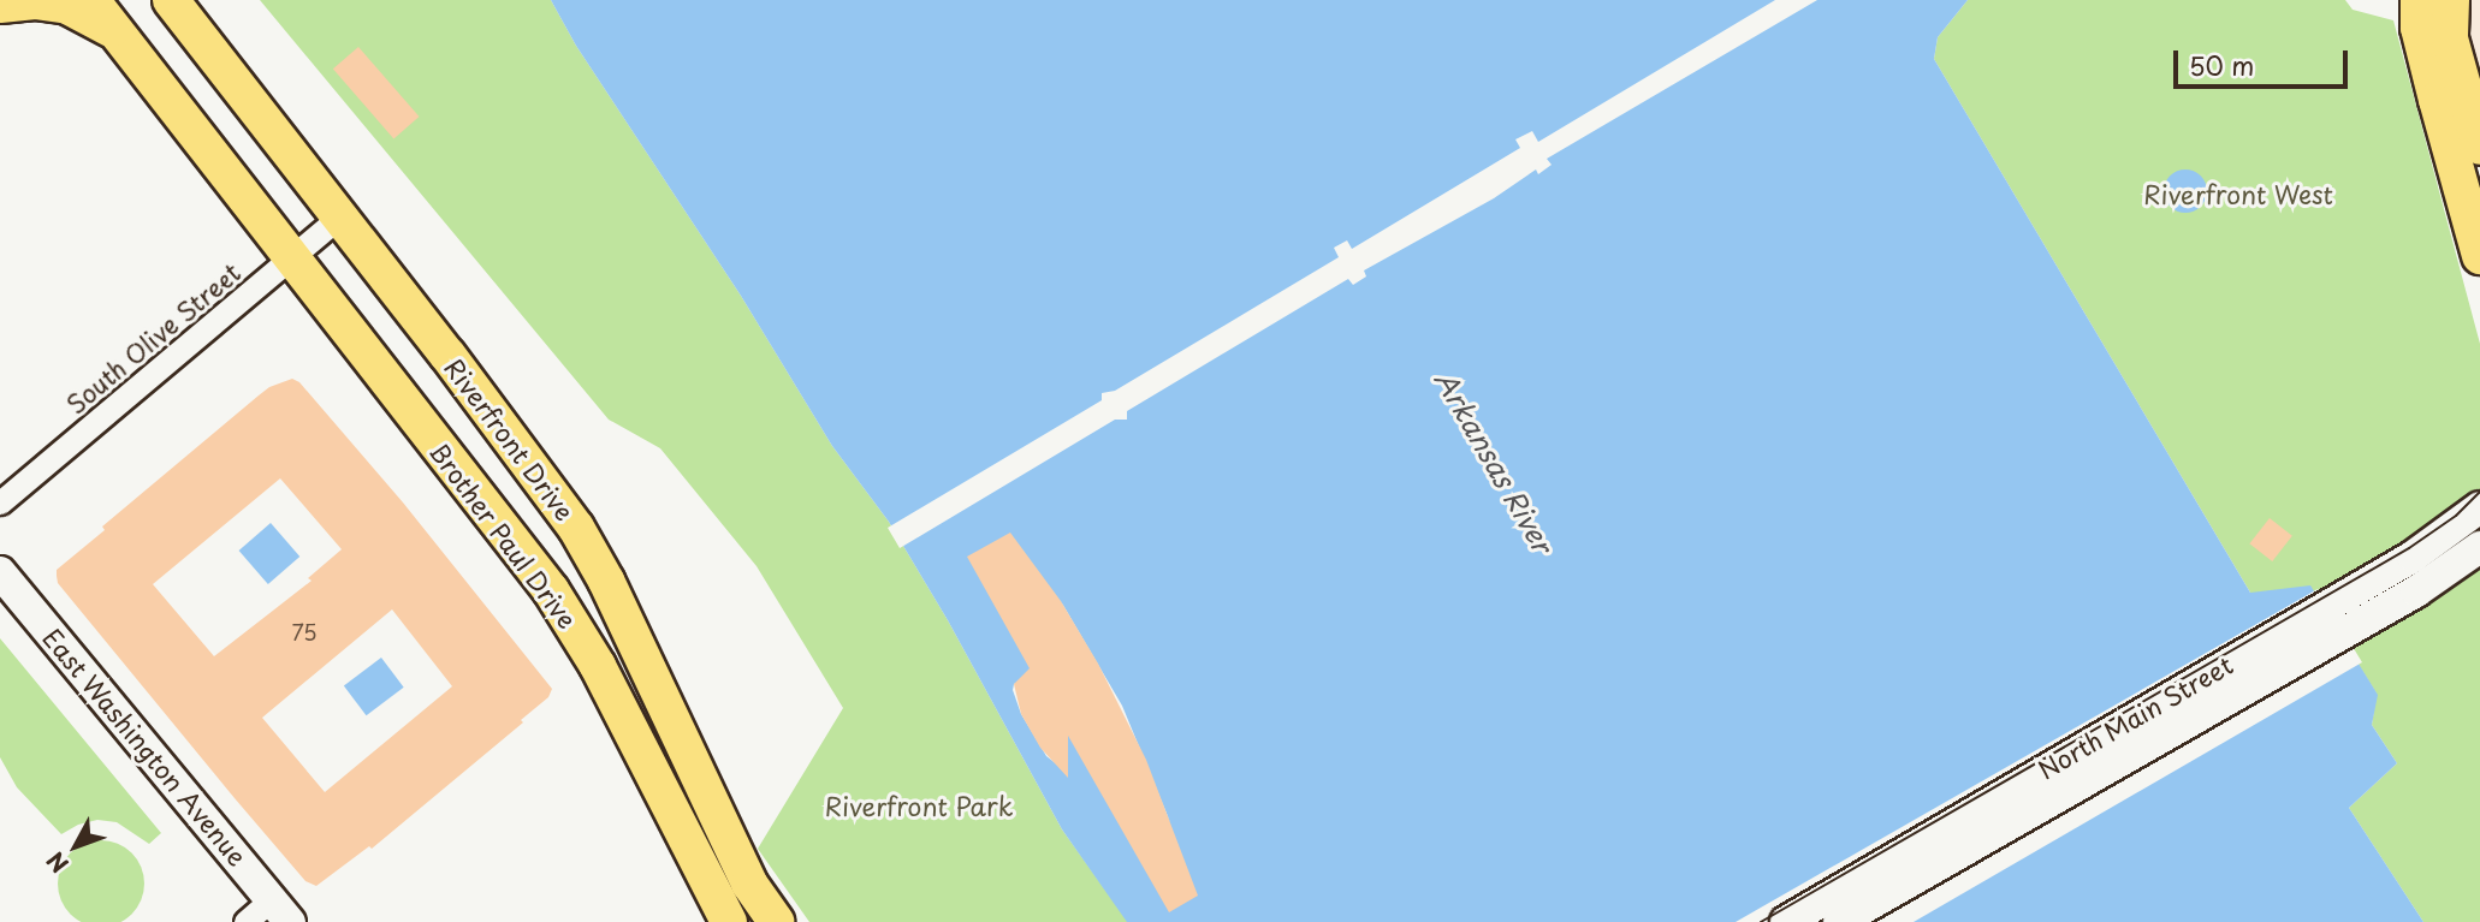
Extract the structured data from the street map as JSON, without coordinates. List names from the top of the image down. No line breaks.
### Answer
{"streets":{"main road":["Riverfront Drive","Brother Paul Drive","North Main Street","East Washington Avenue"],"street":["South Olive Street"]},"crossings":[["South Olive Street","Riverfront Drive"],["South Olive Street","Brother Paul Drive"]],"water":["Arkansas River"],"parks":["Riverfront West","Riverfront Park"],"house_numbers":["75"],"scale_bar":"50 m","north":"bottom left"}
